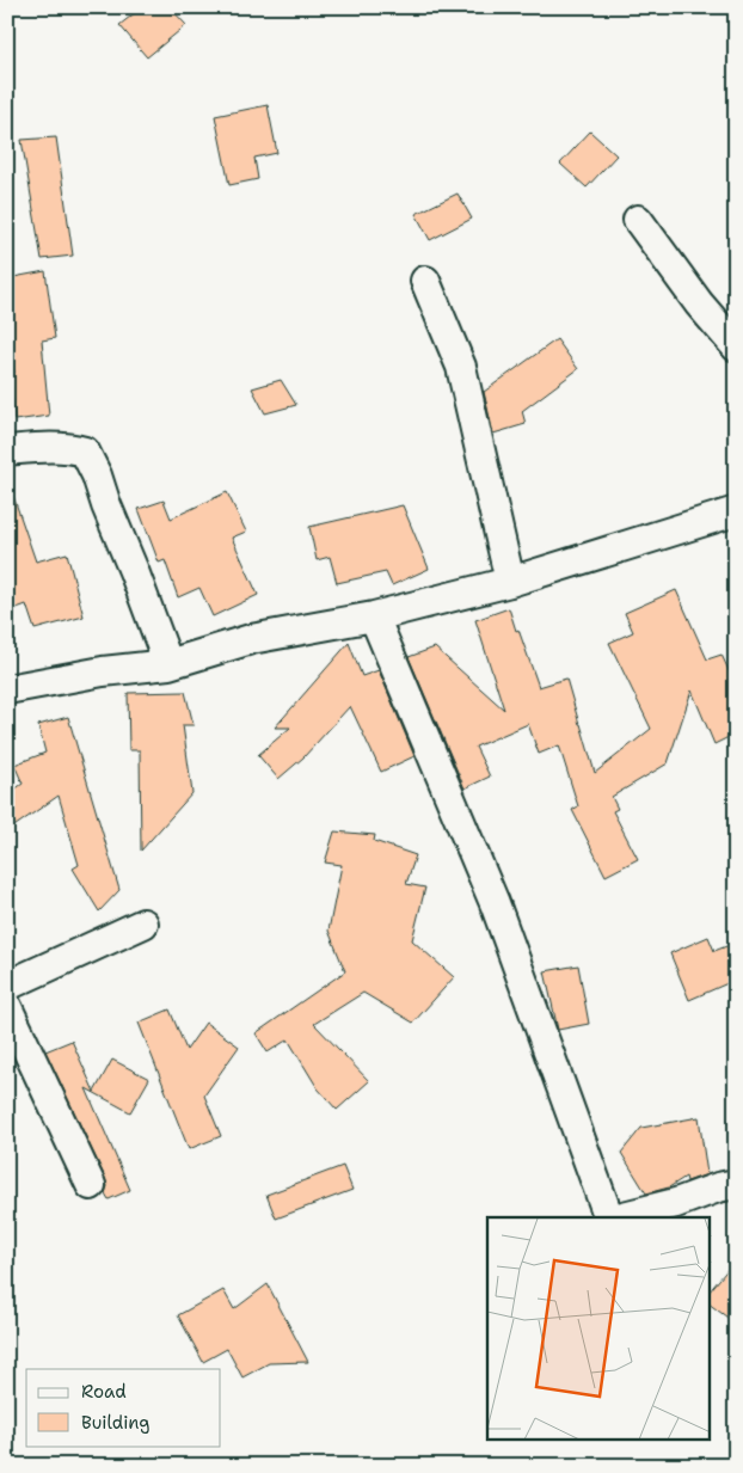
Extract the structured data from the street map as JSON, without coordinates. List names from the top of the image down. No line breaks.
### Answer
{"legend":["Road","Building"]}
